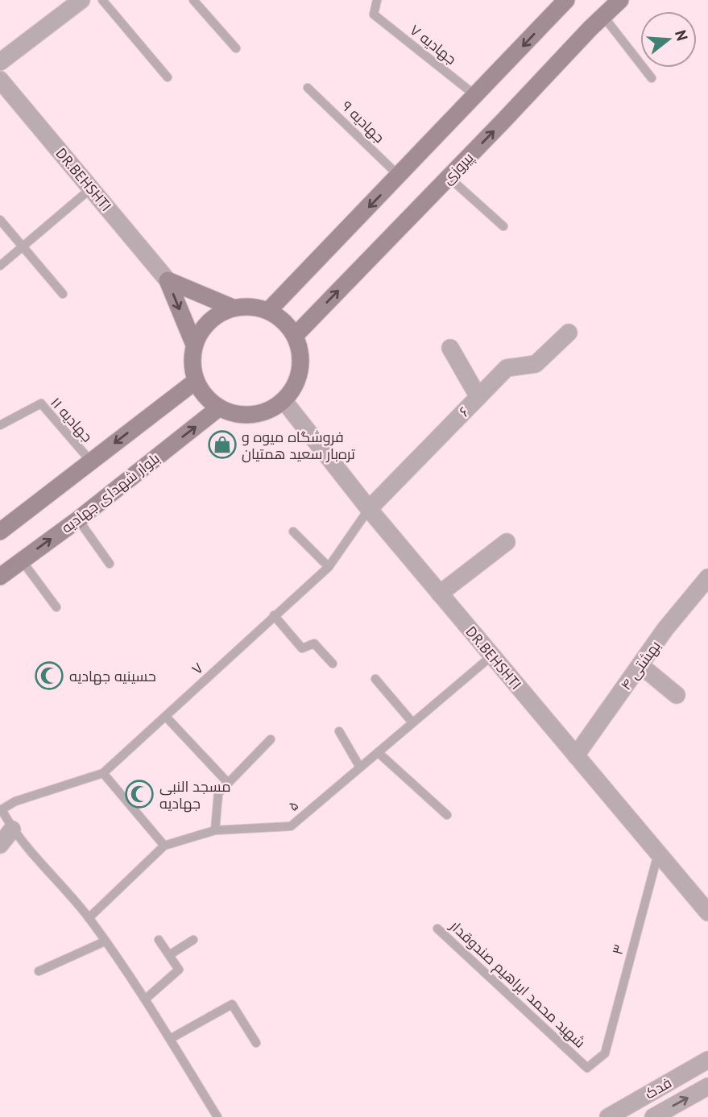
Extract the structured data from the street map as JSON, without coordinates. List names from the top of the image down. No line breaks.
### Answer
{"streets":{"main road":["پیروزی","بلوار شهدای جهادیه"],"street":["DR.BEHSHTI","۶","بهشتی ۴","فدک"],"lane":["جهادیه ۷","جهادیه ۹","جهادیه ۱۱","۷","۵","۳","شهید محمد ابراهیم صندوقدار"]},"crossings":[["پیروزی","DR.BEHSHTI"],["پیروزی","بلوار شهدای جهادیه"],["DR.BEHSHTI","۶"],["DR.BEHSHTI","بلوار شهدای جهادیه"],["DR.BEHSHTI","بهشتی ۴"],["DR.BEHSHTI","۷"],["DR.BEHSHTI","۵"],["DR.BEHSHTI","۳"],["۶","۷"],["۳","شهید محمد ابراهیم صندوقدار"]],"places":{"shop":["فروشگاه میوه و تره‌بار سعید همتیان"],"mosque":["حسینیه جهادیه","مسجد النبی جهادیه"]},"north":"right"}
